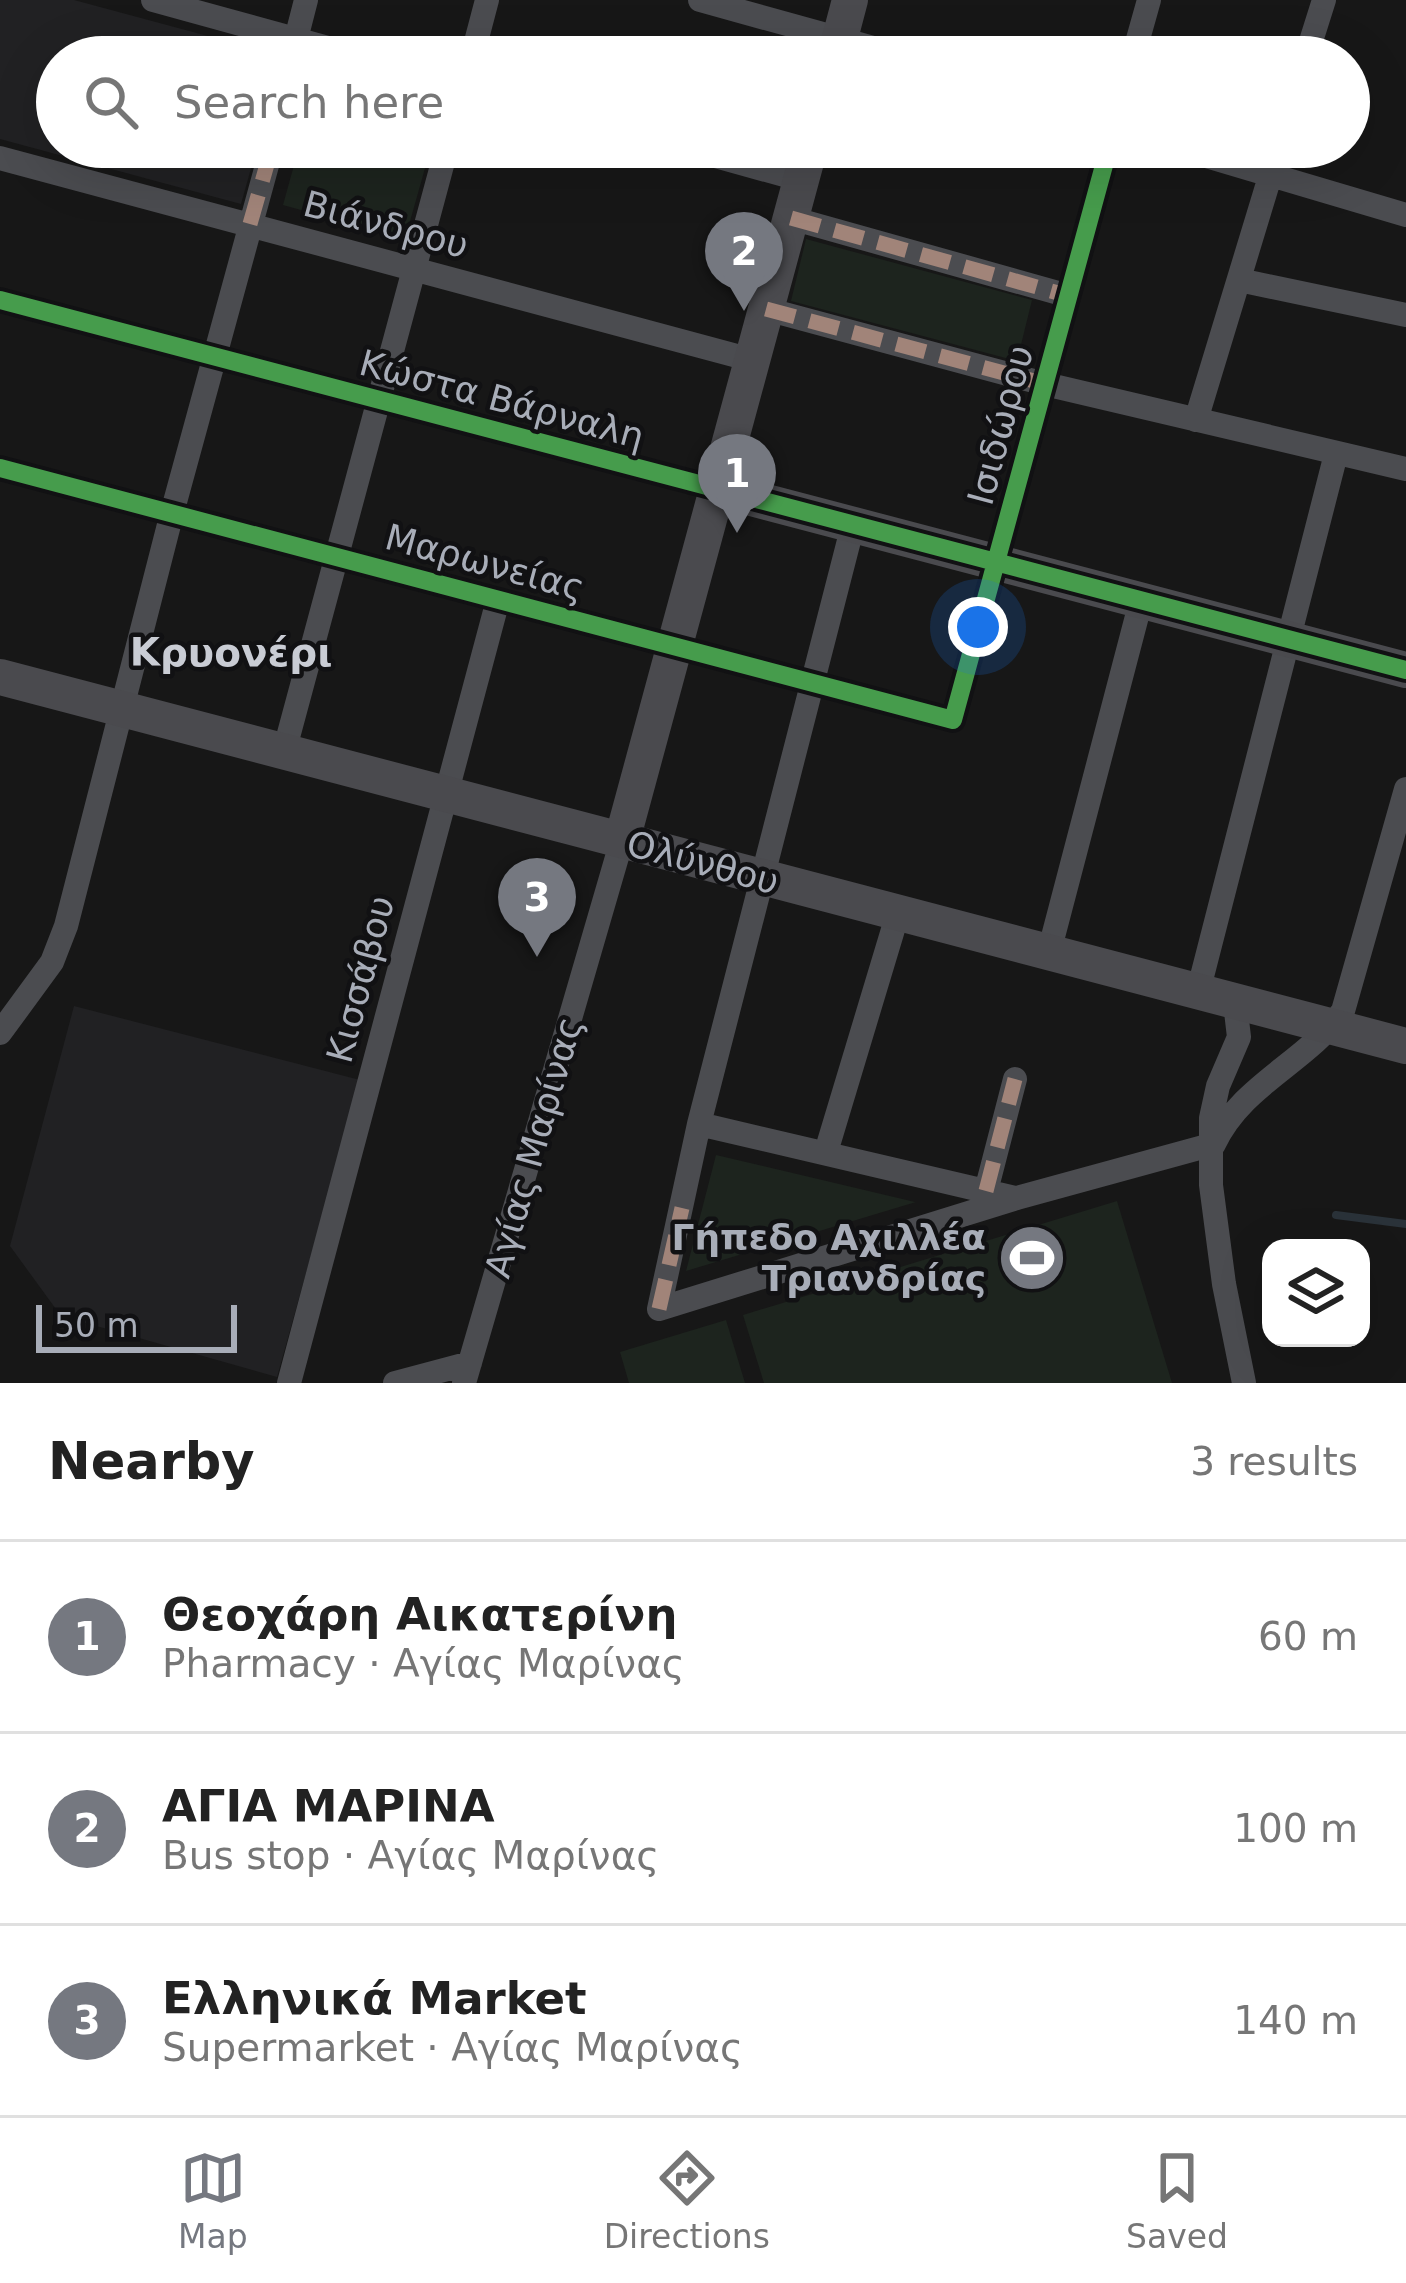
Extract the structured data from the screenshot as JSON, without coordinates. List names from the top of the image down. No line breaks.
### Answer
{"streets":{"street":["Βιάνδρου","Κώστα Βάρναλη","Ισιδώρου","Μαρωνείας","Ολύνθου","Κισσάβου","Αγίας Μαρίνας"]},"crossings":[["Βιάνδρου","Αγίας Μαρίνας"],["Κώστα Βάρναλη","Ισιδώρου"],["Κώστα Βάρναλη","Αγίας Μαρίνας"],["Ισιδώρου","Μαρωνείας"],["Μαρωνείας","Κισσάβου"],["Μαρωνείας","Αγίας Μαρίνας"],["Ολύνθου","Κισσάβου"],["Ολύνθου","Αγίας Μαρίνας"]],"districts":["Κρυονέρι"],"places":{"sports":["Γήπεδο Αχιλλέα Τριανδρίας"]},"scale_bar":"50 m","page":{"search":"Search here","pins":["2","1","3"],"scale":"50 m","heading":["Nearby","3 results"],"list":[{"mark":"1","name":"Θεοχάρη Αικατερίνη","note":"Pharmacy · Αγίας Μαρίνας","value":"60 m"},{"mark":"2","name":"ΑΓΙΑ ΜΑΡΙΝΑ","note":"Bus stop · Αγίας Μαρίνας","value":"100 m"},{"mark":"3","name":"Ελληνικά Market","note":"Supermarket · Αγίας Μαρίνας","value":"140 m"}],"nav":["Map","Directions","Saved"]}}
